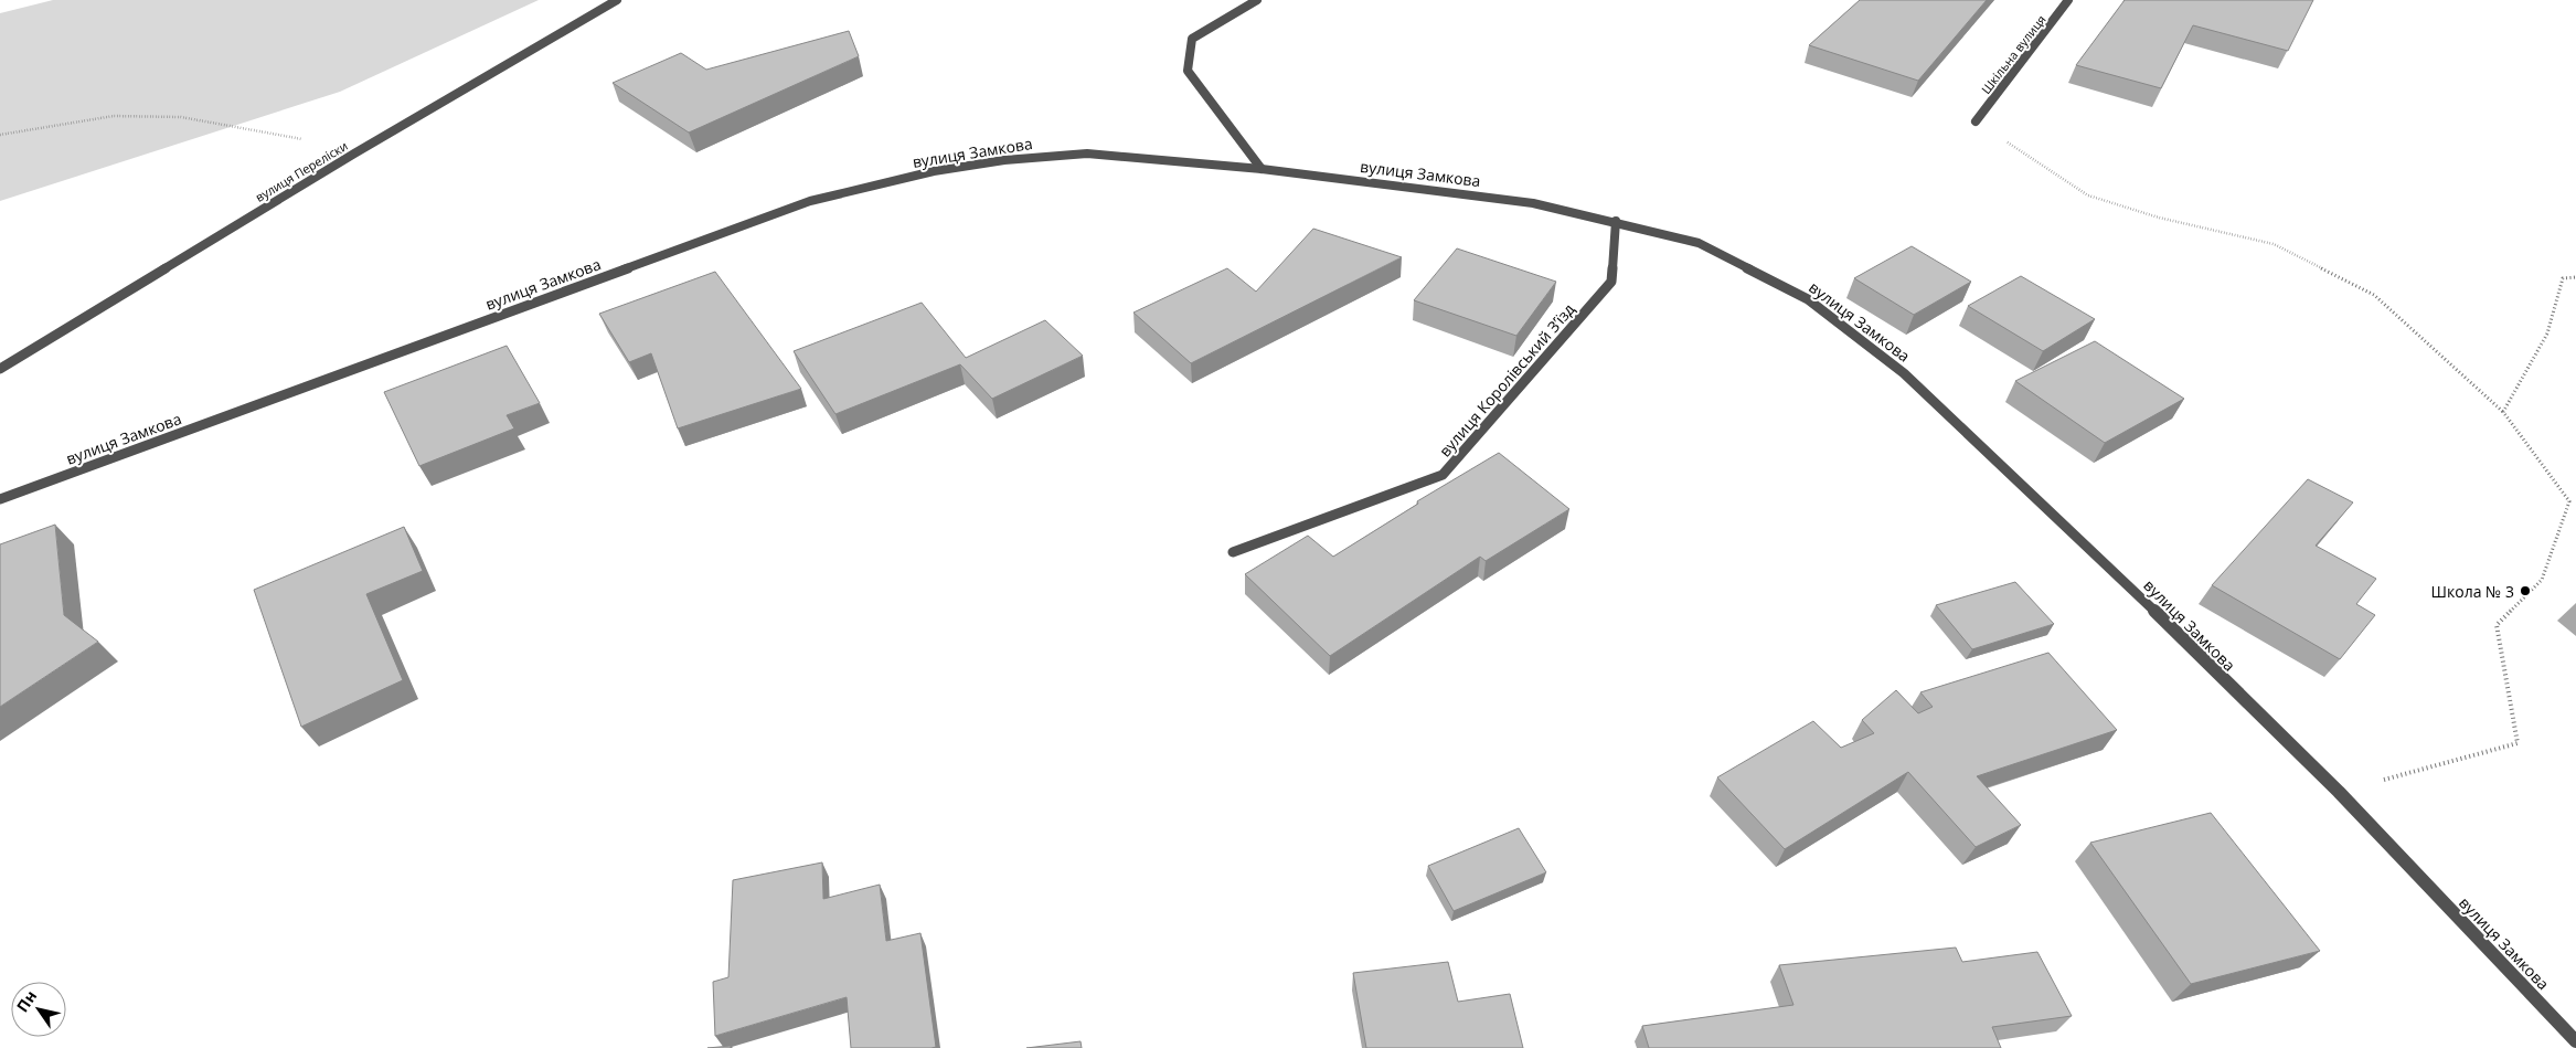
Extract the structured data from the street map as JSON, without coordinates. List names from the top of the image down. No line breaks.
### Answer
{"streets":{"street":["Шкільна вулиця","вулиця Замкова","вулиця Переліски","вулиця Королівський Зʼїзд"]},"crossings":[["вулиця Замкова","вулиця Королівський Зʼїзд"]],"places":["Школа № 3"],"north":"top left"}
